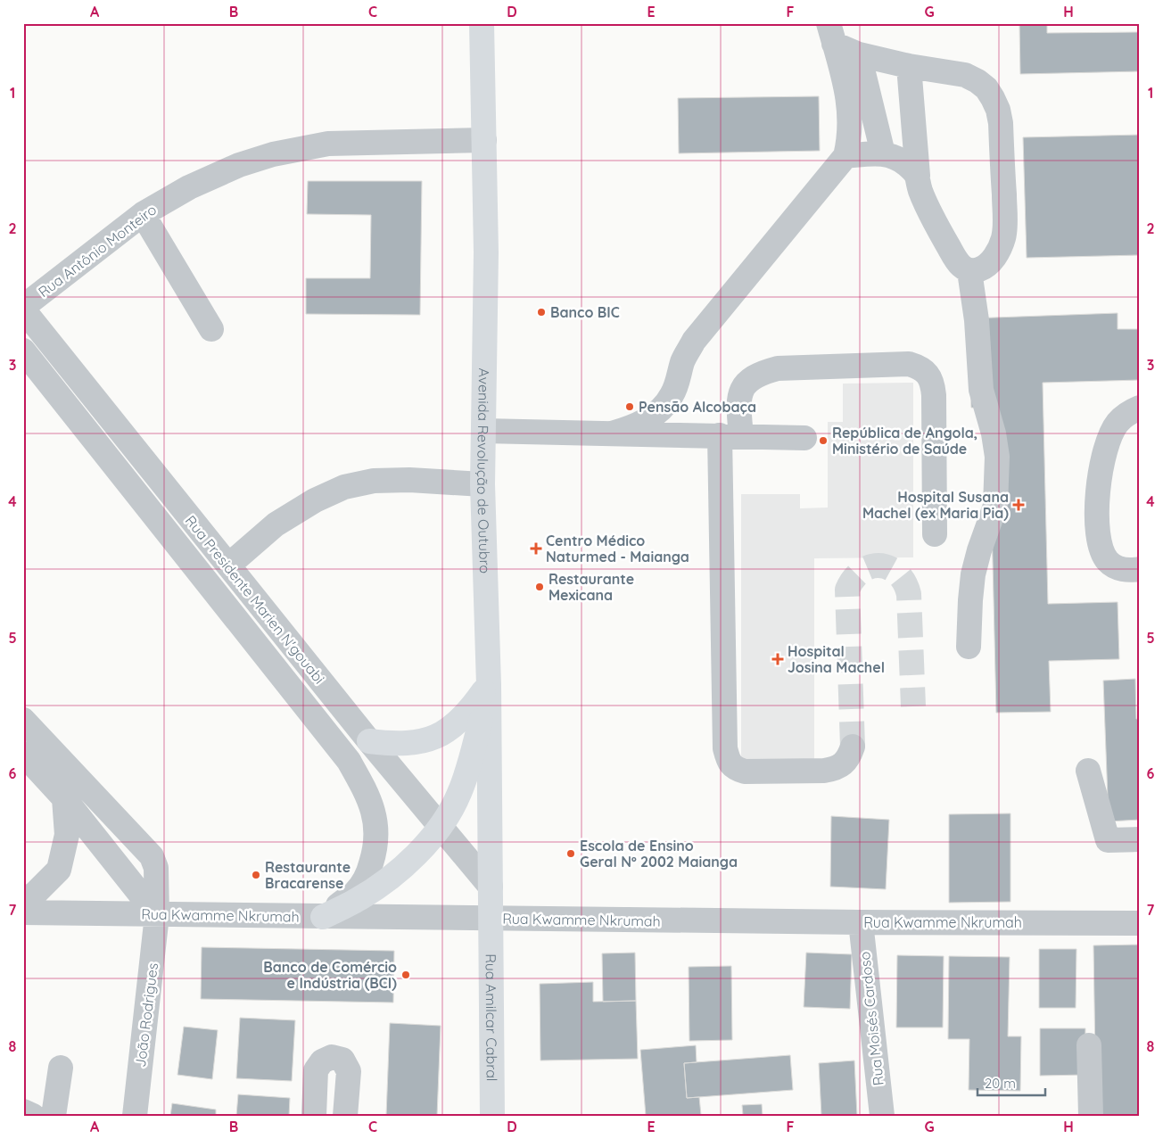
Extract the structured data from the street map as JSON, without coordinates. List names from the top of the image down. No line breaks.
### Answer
{"streets":{"main road":["Avenida Revolução de Outubro","Rua Amilcar Cabral"],"street":["Rua Antônio Monteiro","Rua Presidente Marien N'gouabi","Rua Kwamme Nkrumah","João Rodrigues","Rua Moisés Cardoso"]},"crossings":[["Rua Antônio Monteiro","Avenida Revolução de Outubro"],["Rua Antônio Monteiro","Rua Presidente Marien N'gouabi"],["Avenida Revolução de Outubro","Rua Presidente Marien N'gouabi"],["Avenida Revolução de Outubro","Rua Kwamme Nkrumah"],["Avenida Revolução de Outubro","Rua Amilcar Cabral"],["Rua Presidente Marien N'gouabi","Rua Kwamme Nkrumah"],["Rua Kwamme Nkrumah","João Rodrigues"],["Rua Kwamme Nkrumah","Rua Amilcar Cabral"],["Rua Kwamme Nkrumah","Rua Moisés Cardoso"]],"places":{"other":["Banco BIC","Pensão Alcobaça","República de Angola, Ministério de Saúde","Restaurante Mexicana","Escola de Ensino Geral Nº 2002 Maianga","Restaurante Bracarense","Banco de Comércio e Indústria (BCI)"],"health":["Hospital Susana Machel (ex Maria Pia)","Centro Médico Naturmed - Maianga","Hospital Josina Machel"]},"scale_bar":"20 m","grid":{"columns":["A","B","C","D","E","F","G","H"],"rows":["1","2","3","4","5","6","7","8"]}}
